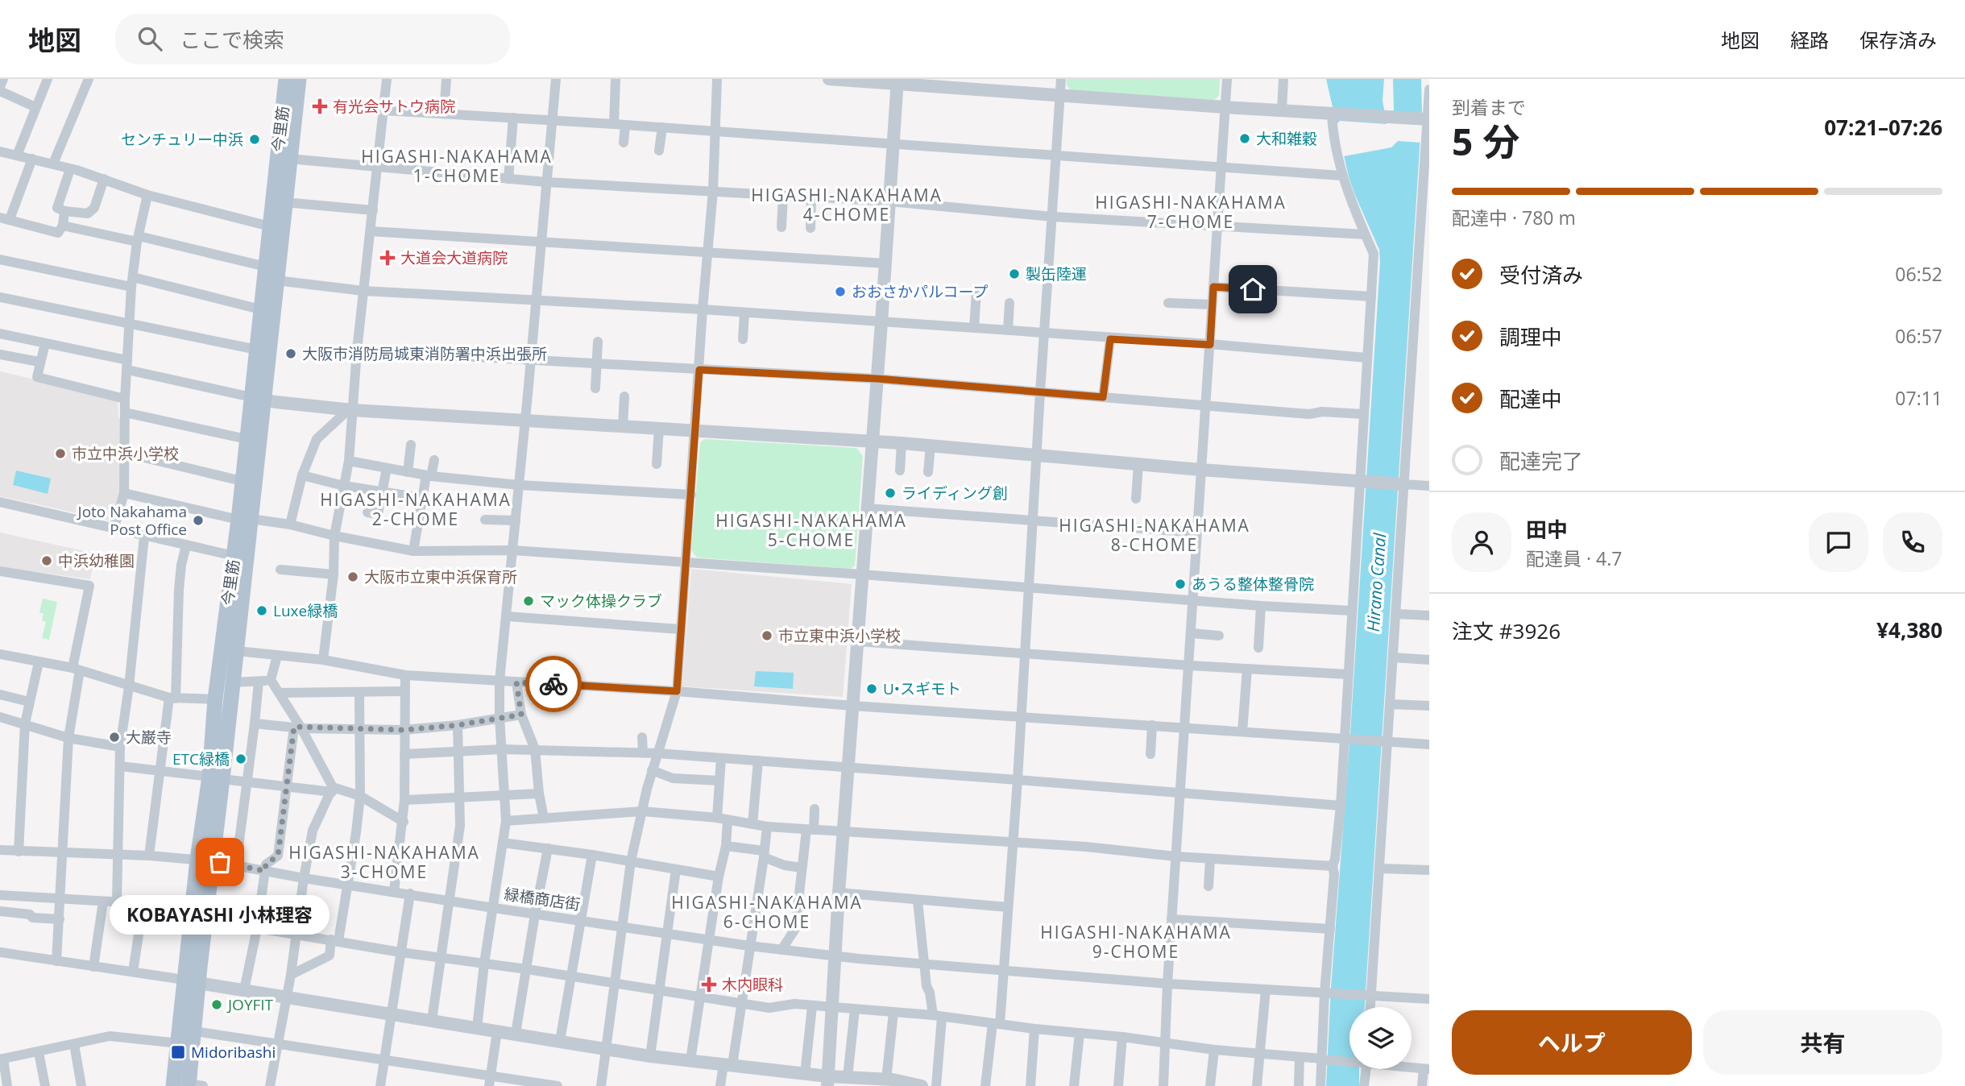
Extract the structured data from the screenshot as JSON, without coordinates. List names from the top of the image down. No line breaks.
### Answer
{"streets":{"main road":["今里筋"],"street":["緑橋商店街"]},"crossings":[["今里筋","緑橋商店街"]],"districts":["HIGASHI-NAKAHAMA 1-CHOME","HIGASHI-NAKAHAMA 4-CHOME","HIGASHI-NAKAHAMA 7-CHOME","HIGASHI-NAKAHAMA 2-CHOME","HIGASHI-NAKAHAMA 5-CHOME","HIGASHI-NAKAHAMA 8-CHOME","HIGASHI-NAKAHAMA 3-CHOME","HIGASHI-NAKAHAMA 6-CHOME","HIGASHI-NAKAHAMA 9-CHOME"],"water":["Hirano Canal"],"places":{"health":["有光会サトウ病院","大道会大道病院","木内眼科"],"other":["大和雑穀","センチュリー中浜","製缶陸運","おおさかパルコープ","大阪市消防局城東消防署中浜出張所","市立中浜小学校","ライディング創","Joto Nakahama Post Office","中浜幼稚園","大阪市立東中浜保育所","あうる整体整骨院","マック体操クラブ","Luxe緑橋","市立東中浜小学校","U•スギモト","大巌寺","ETC緑橋","KOBAYASHI 小林理容","JOYFIT"],"transit":["Midoribashi"]},"page":{"header":"地図","search":"ここで検索","nav":["地図","経路","保存済み"],"heading":["5 分","到着まで","07:21–07:26"],"panel":["田中","配達員 · 4.7","注文 #3926","¥4,380"],"bar":"配達中 · 780 m","list":[["受付済み","06:52"],["調理中","06:57"],["配達中","07:11"],"配達完了"],"bubble":"KOBAYASHI 小林理容","buttons":["ヘルプ","共有"]}}
